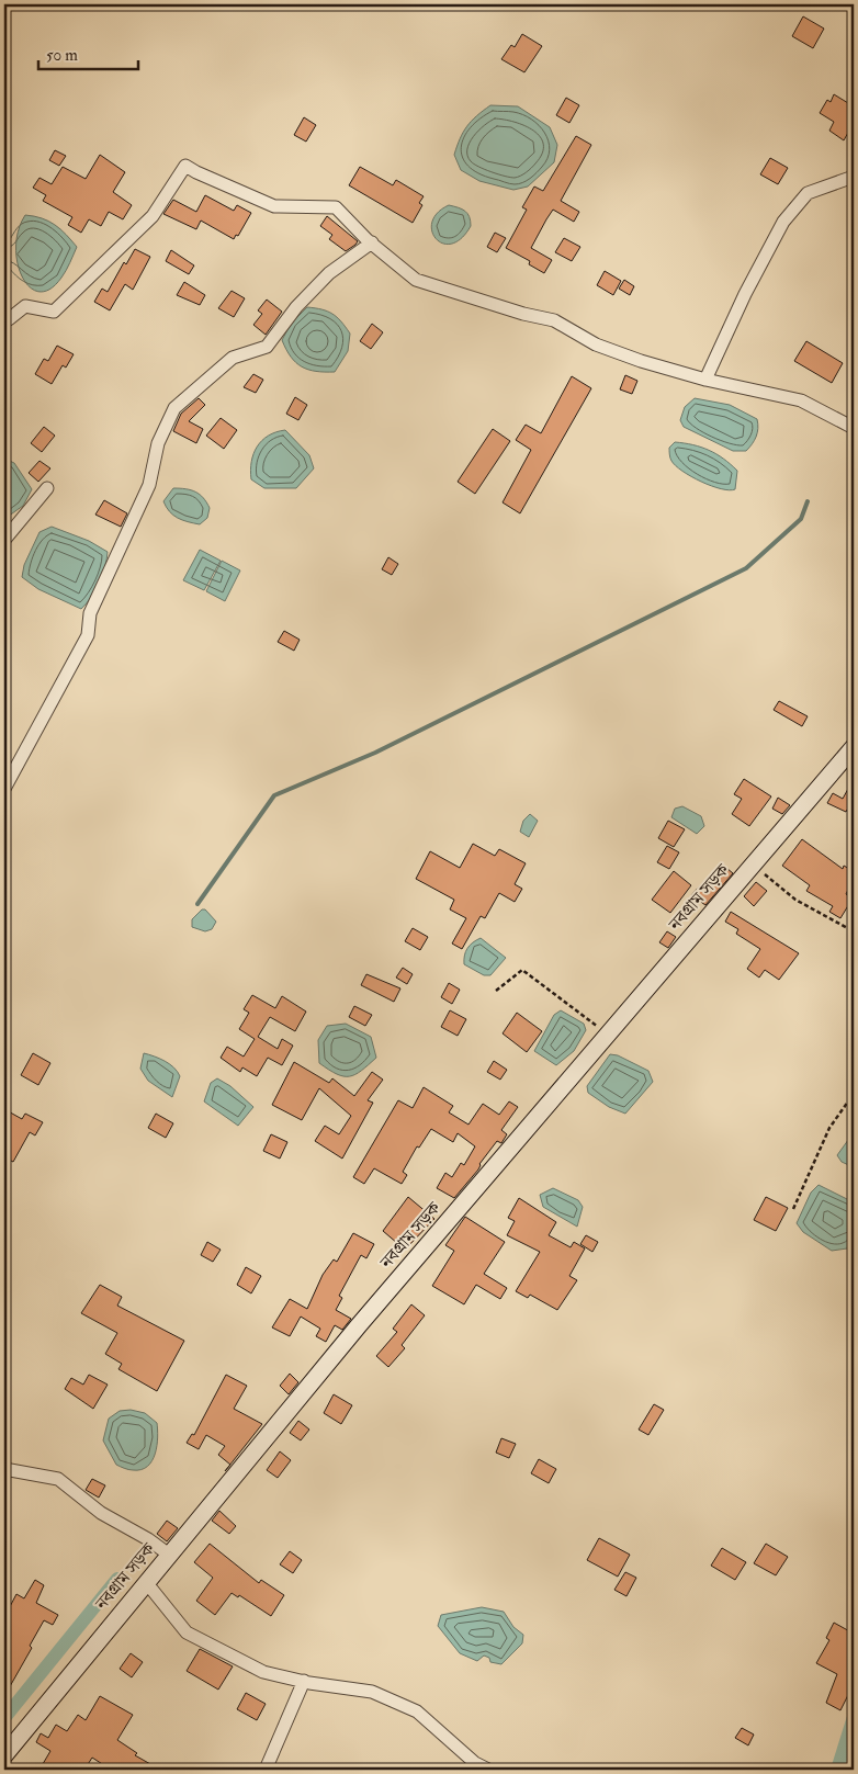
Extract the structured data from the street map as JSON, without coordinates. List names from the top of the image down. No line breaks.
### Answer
{"streets":{"main road":["নবগ্রাম সড়ক"]},"scale_bar":"50 m"}
